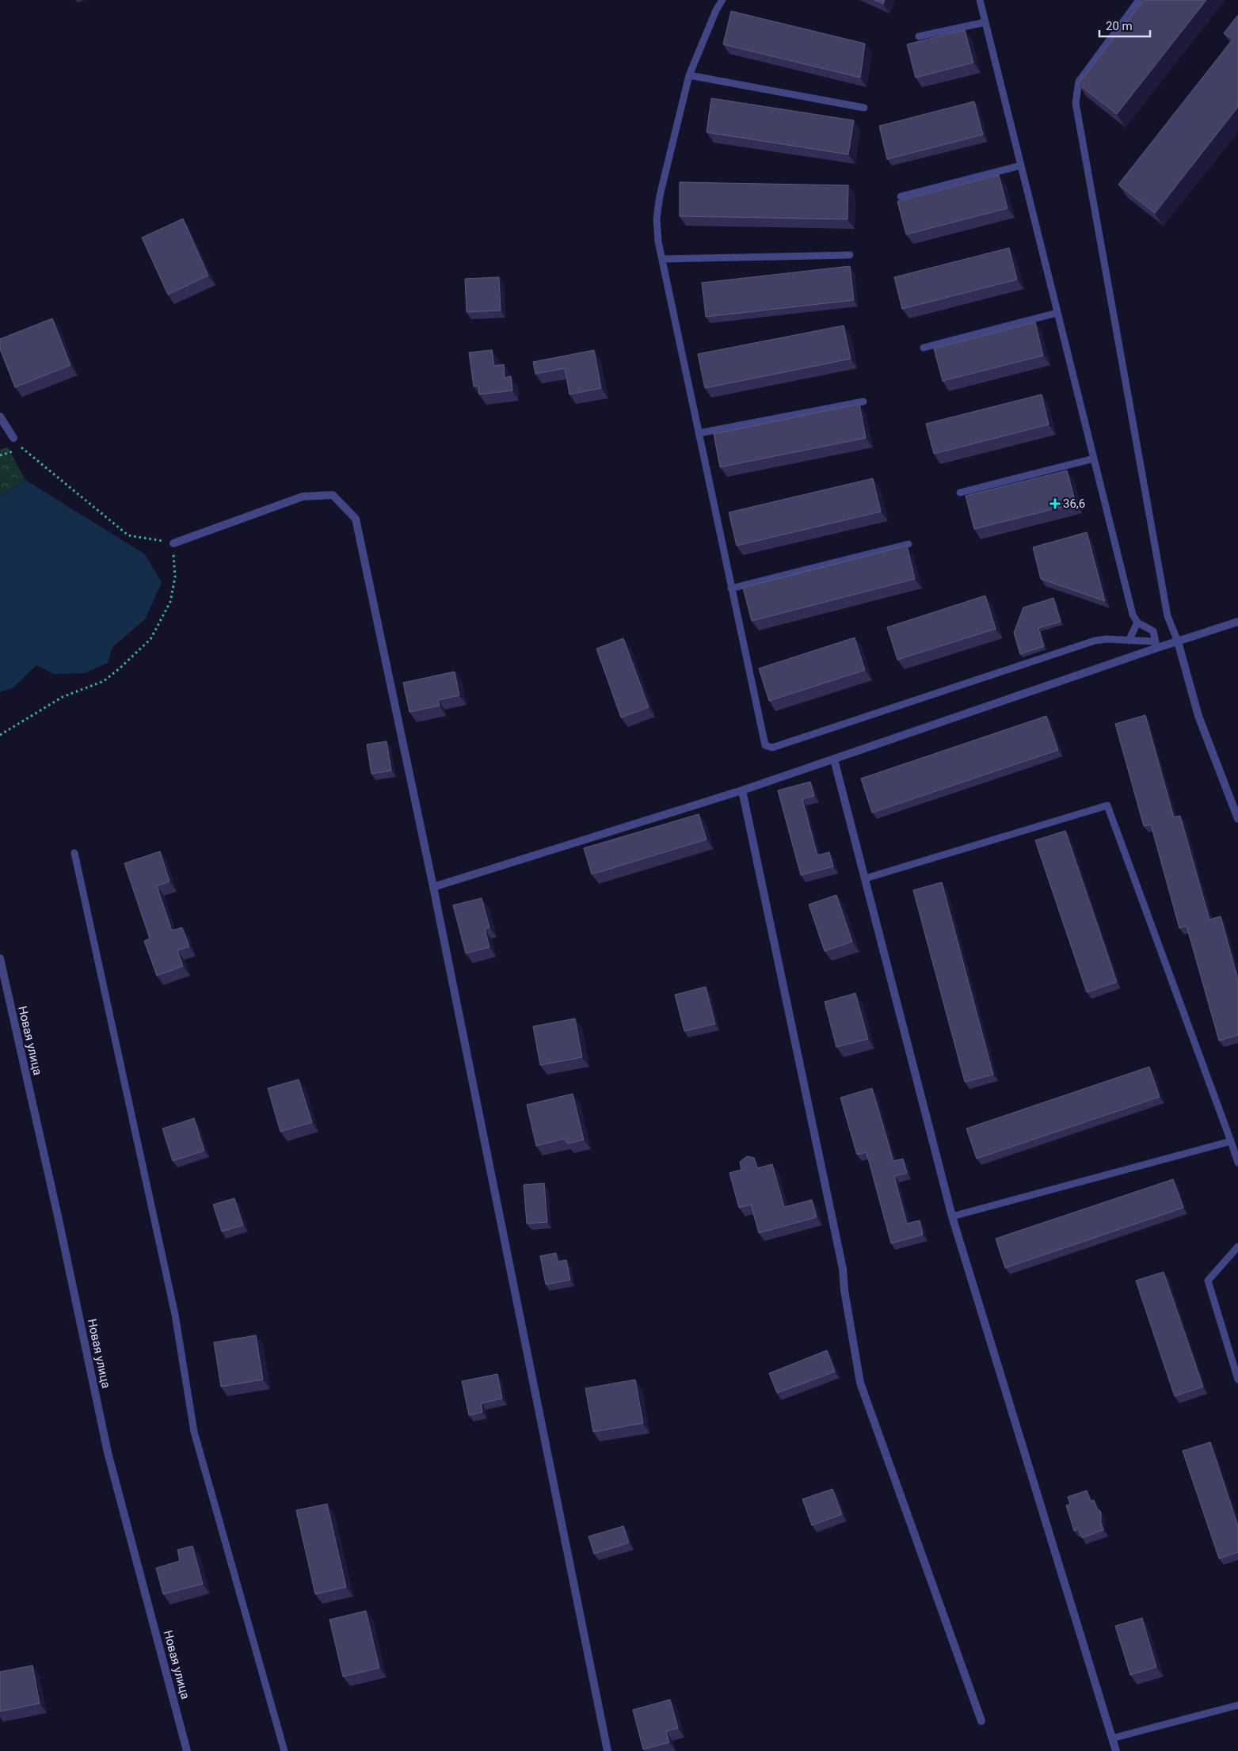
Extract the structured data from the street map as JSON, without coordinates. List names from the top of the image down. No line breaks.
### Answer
{"streets":{"street":["Новая улица"]},"places":{"health":["36,6"]},"scale_bar":"20 m"}
